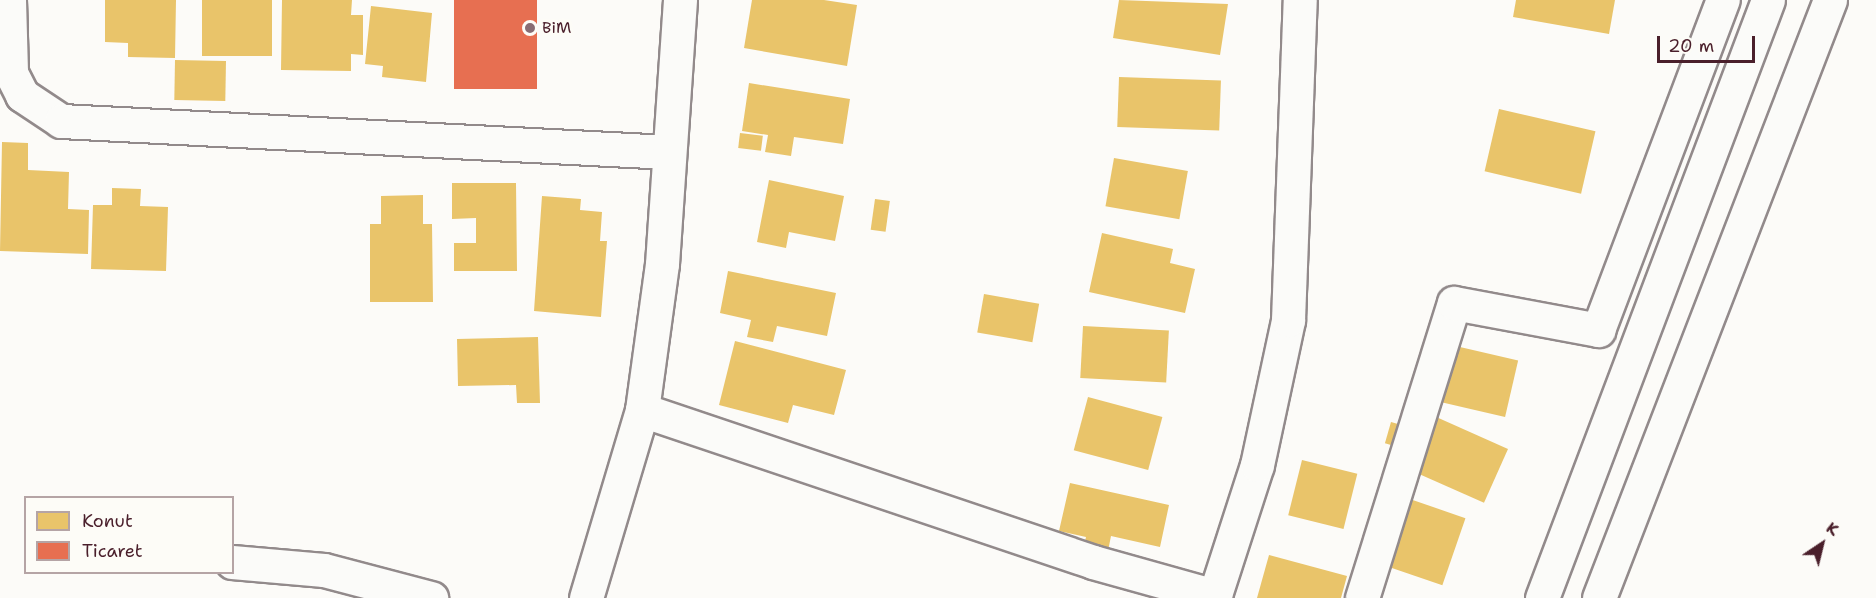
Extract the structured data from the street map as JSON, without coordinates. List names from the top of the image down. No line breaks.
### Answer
{"places":["BiM"],"legend":["Konut","Ticaret"],"scale_bar":"20 m","north":"top right"}
